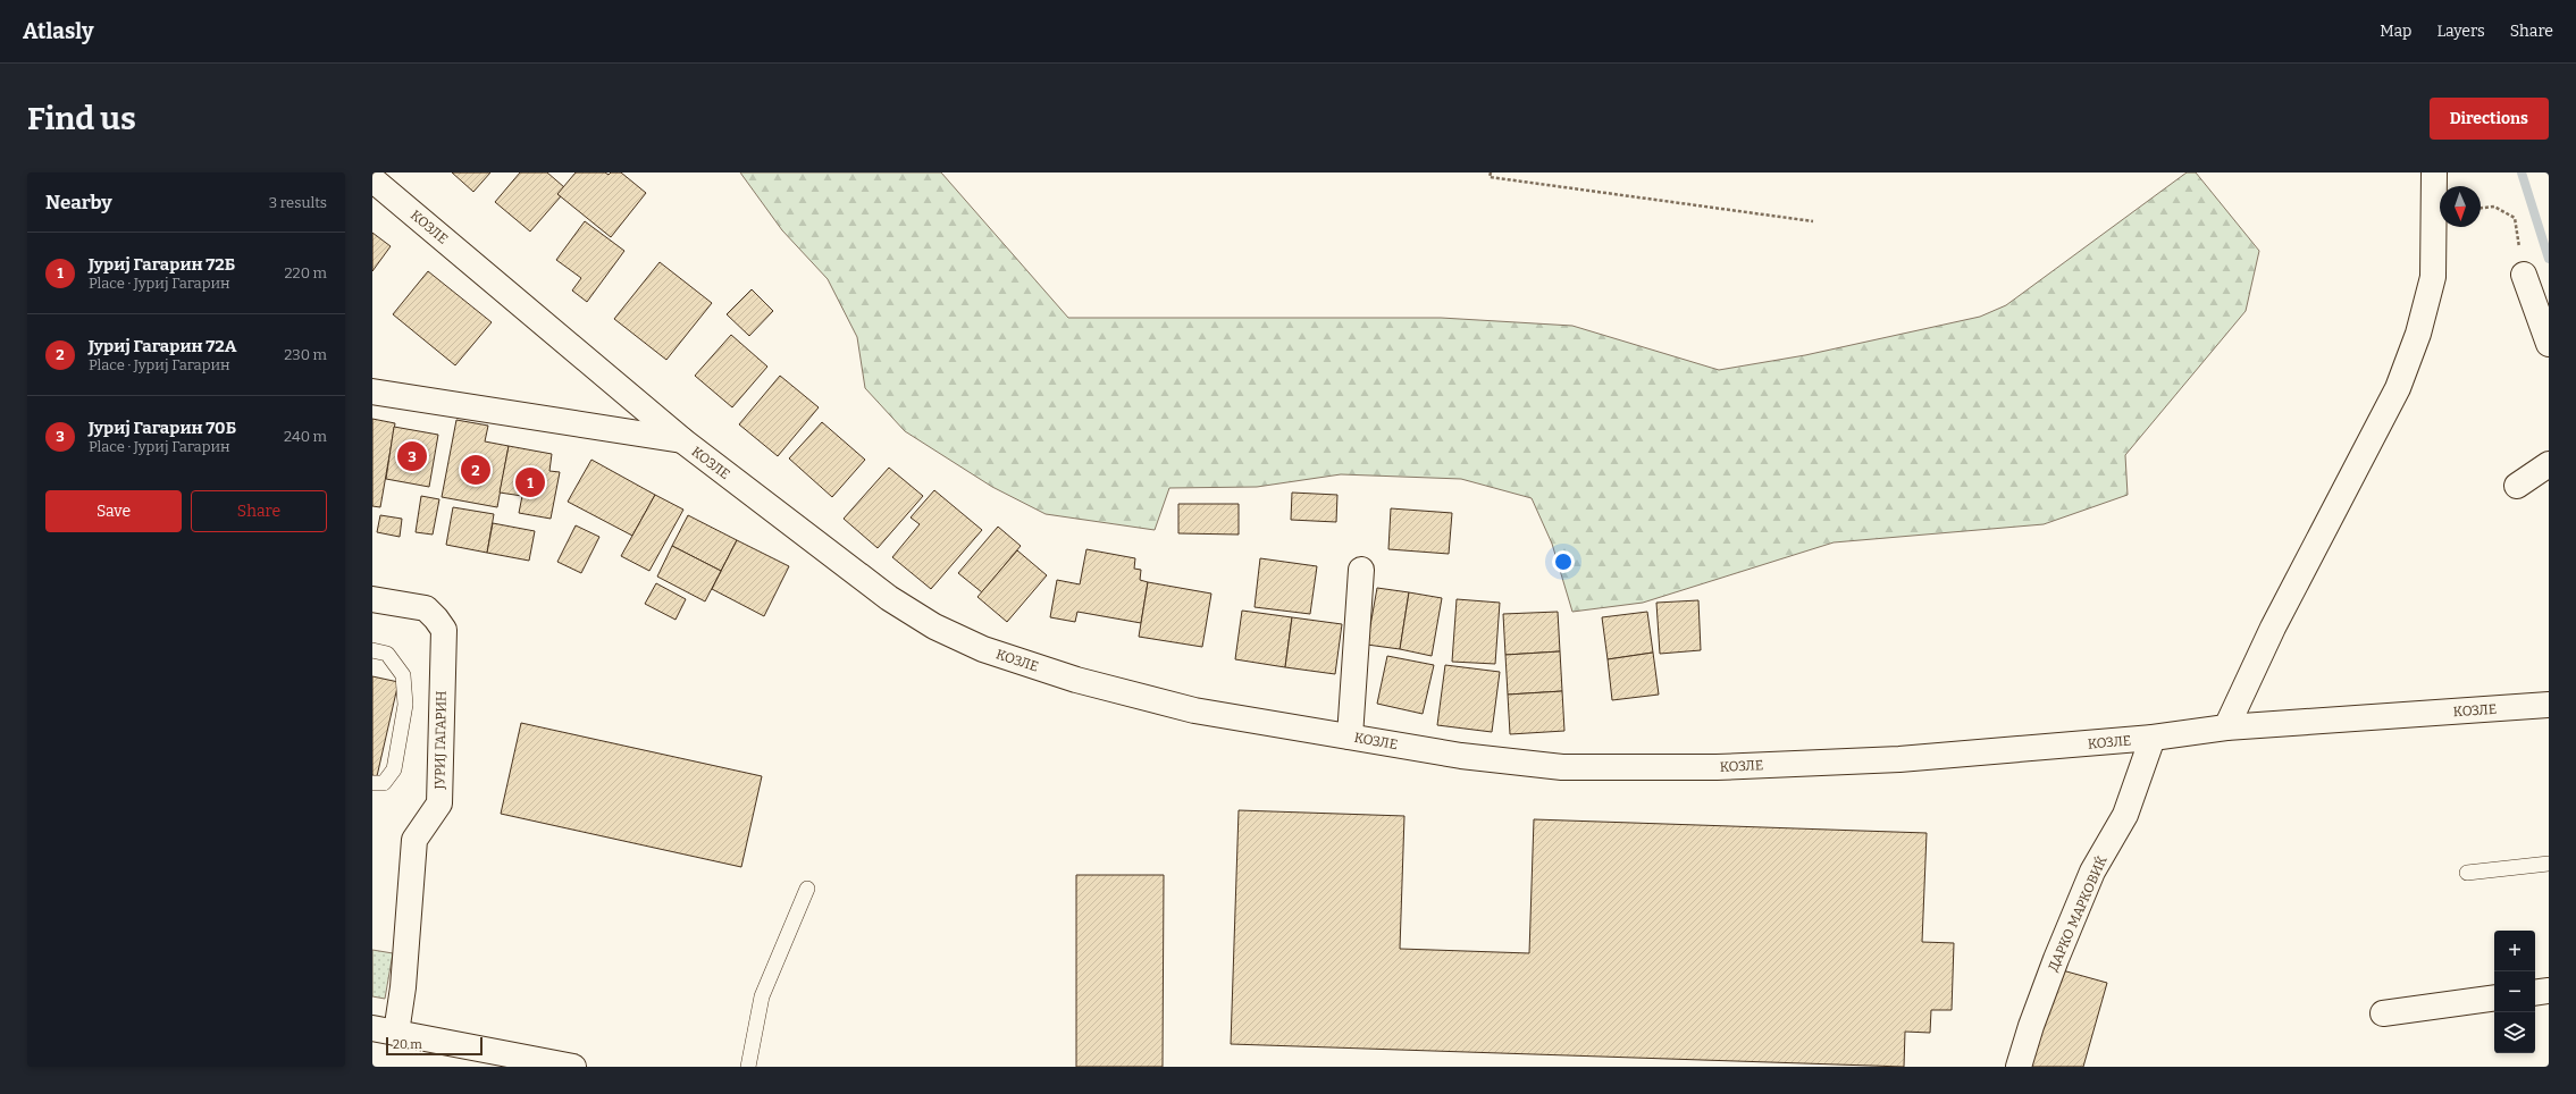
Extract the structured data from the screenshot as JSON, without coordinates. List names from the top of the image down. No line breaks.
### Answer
{"streets":{"street":["КОЗЛЕ","ЈУРИЈ ГАГАРИН","ДАРКО МАРКОВИЌ"]},"crossings":[["КОЗЛЕ","ДАРКО МАРКОВИЌ"]],"scale_bar":"20 m","north":"bottom","page":{"header":"Atlasly","nav":["Map","Layers","Share"],"buttons":["Directions",["Save","Share"]],"title":"Find us","heading":["Nearby","3 results"],"list":[{"mark":"1","name":"Јуриј Гагарин 72Б","note":"Place · Јуриј Гагарин","value":"220 m"},{"mark":"2","name":"Јуриј Гагарин 72А","note":"Place · Јуриј Гагарин","value":"230 m"},{"mark":"3","name":"Јуриј Гагарин 70Б","note":"Place · Јуриј Гагарин","value":"240 m"}],"pins":["3","2","1"],"map_buttons":["+","−"],"scale":"20 m"}}
